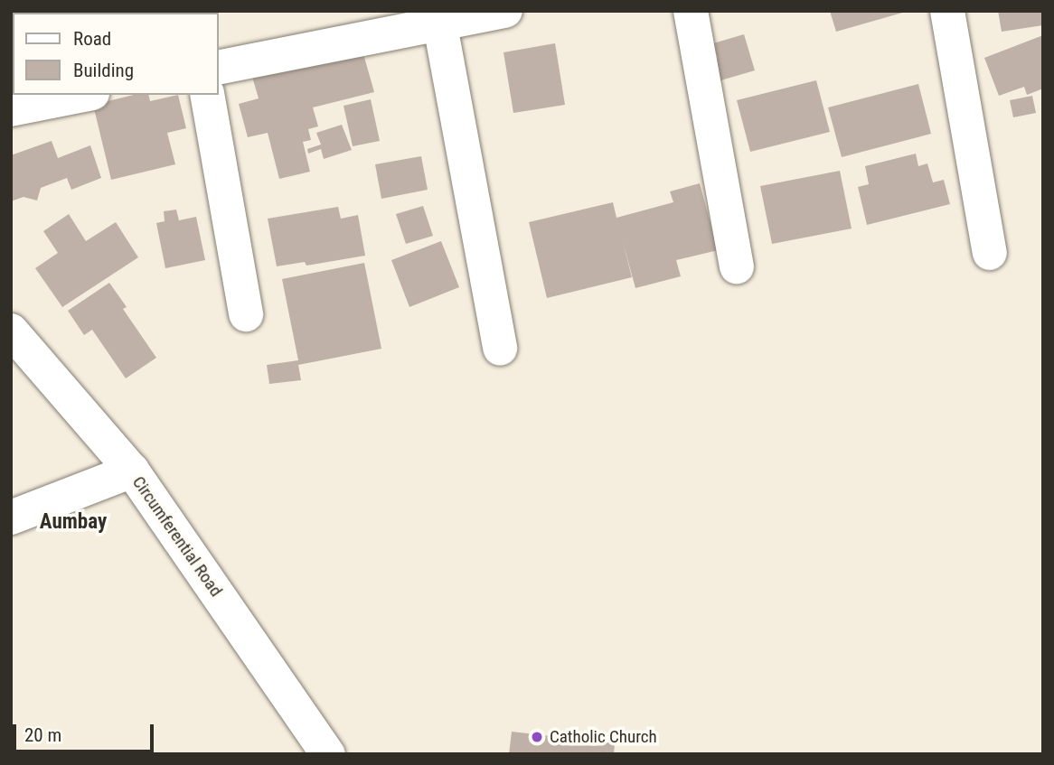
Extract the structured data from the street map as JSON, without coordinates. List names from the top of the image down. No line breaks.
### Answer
{"streets":{"street":["Circumferential Road"]},"districts":["Aumbay"],"places":["Catholic Church"],"legend":["Road","Building"],"scale_bar":"20 m"}
